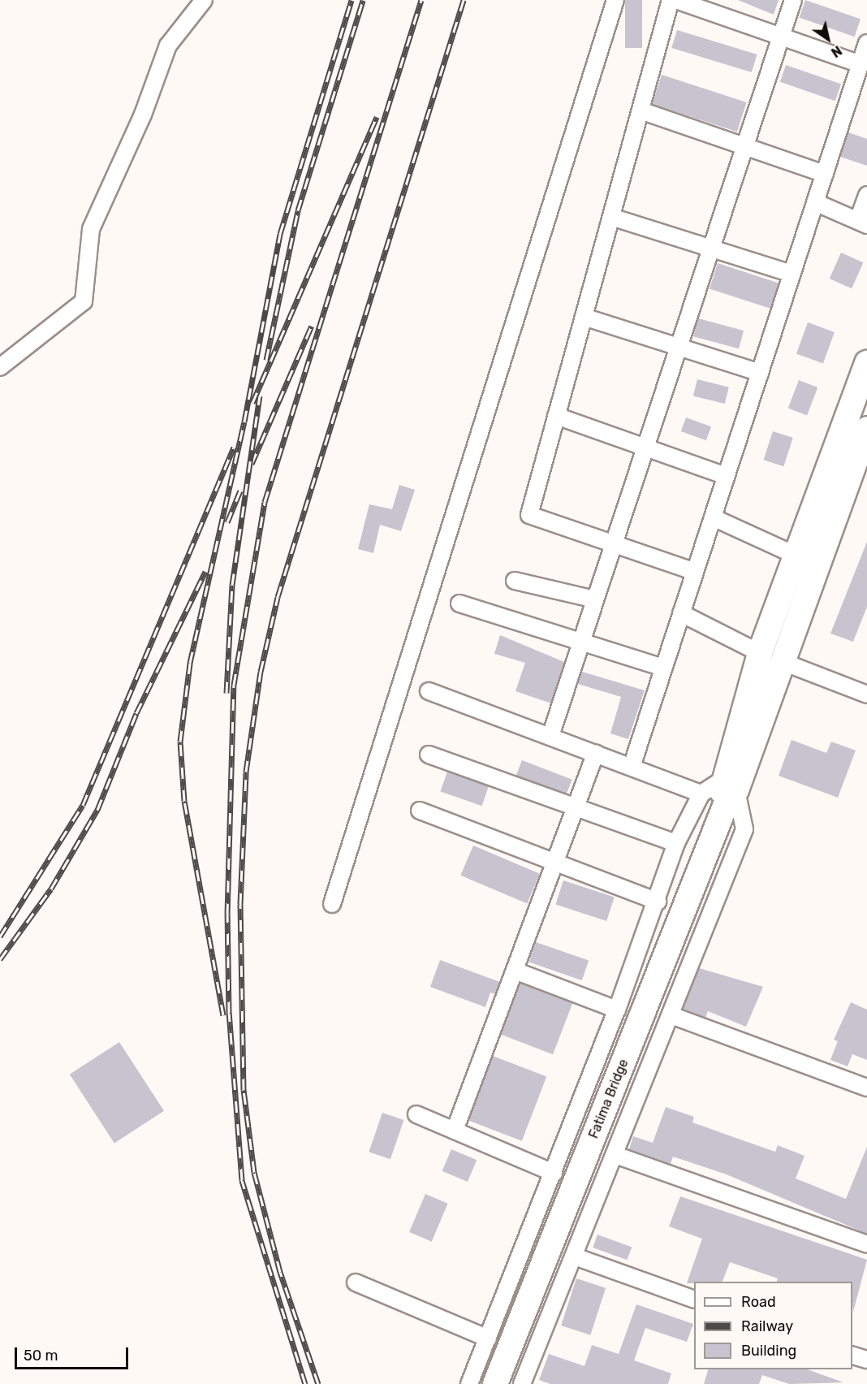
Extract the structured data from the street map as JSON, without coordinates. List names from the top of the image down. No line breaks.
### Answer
{"streets":{"main road":["Fatima Bridge"]},"legend":["Road","Railway","Building"],"scale_bar":"50 m","north":"bottom right"}
